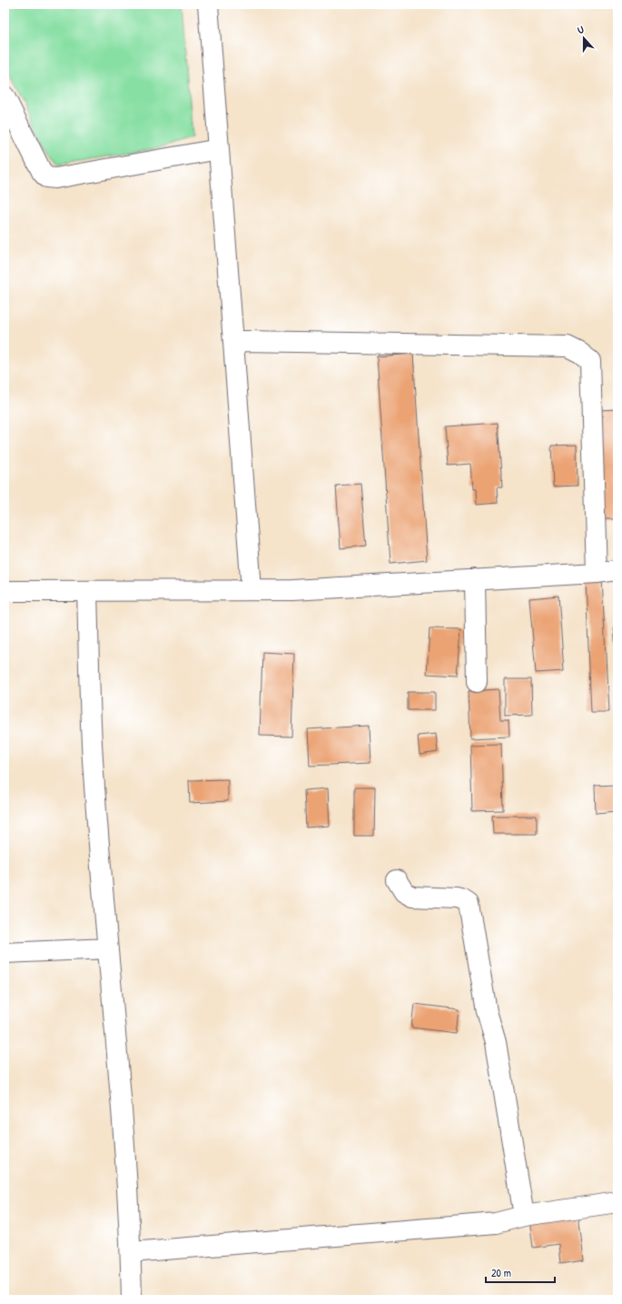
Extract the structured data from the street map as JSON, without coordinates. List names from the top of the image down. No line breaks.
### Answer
{"scale_bar":"20 m","north":"top"}
